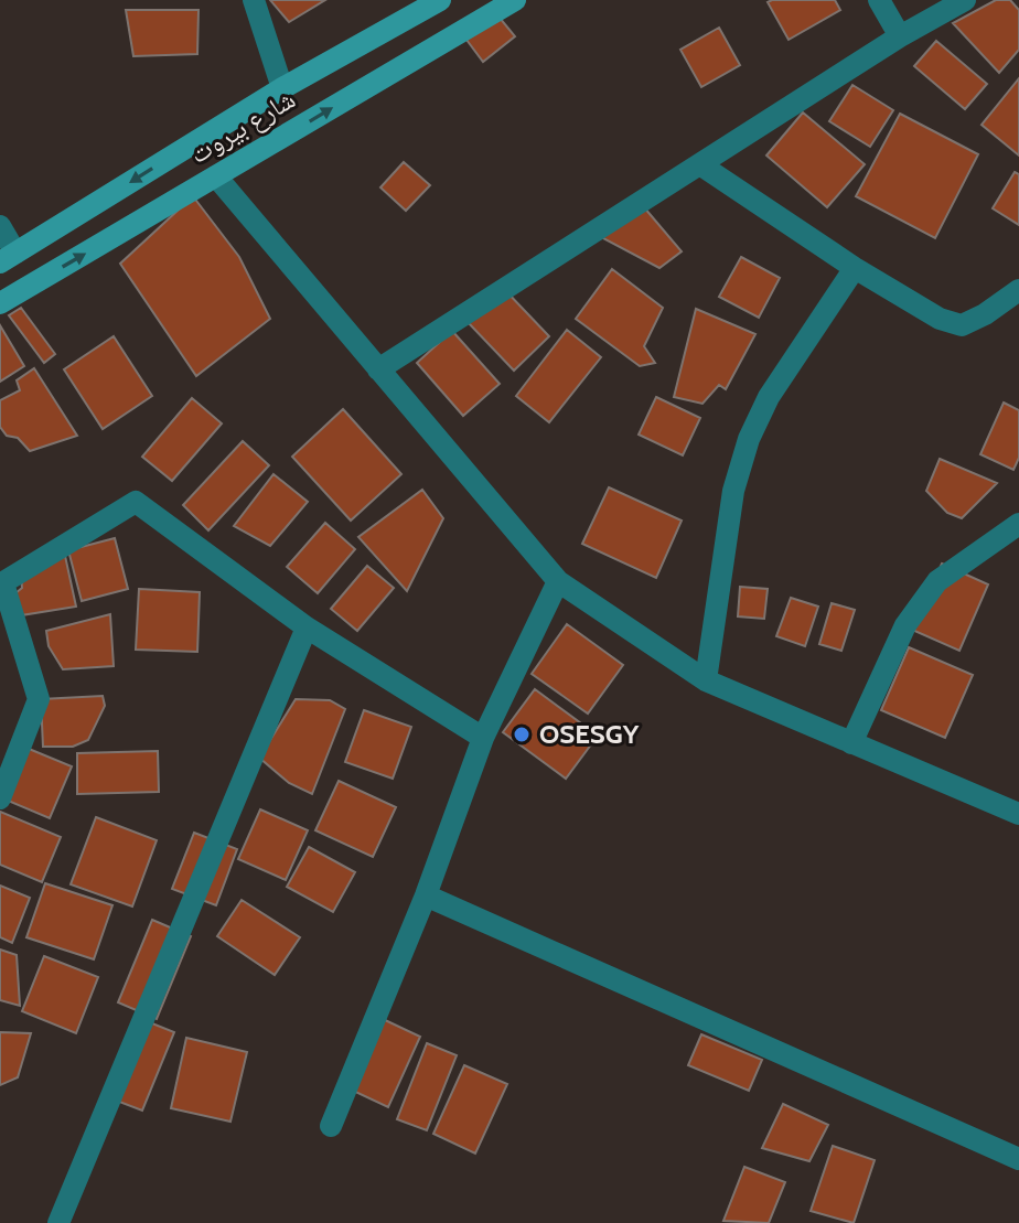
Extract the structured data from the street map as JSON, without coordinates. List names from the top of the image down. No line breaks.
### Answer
{"streets":{"main road":["شارع بيروت"]},"places":["OSESGY"]}
